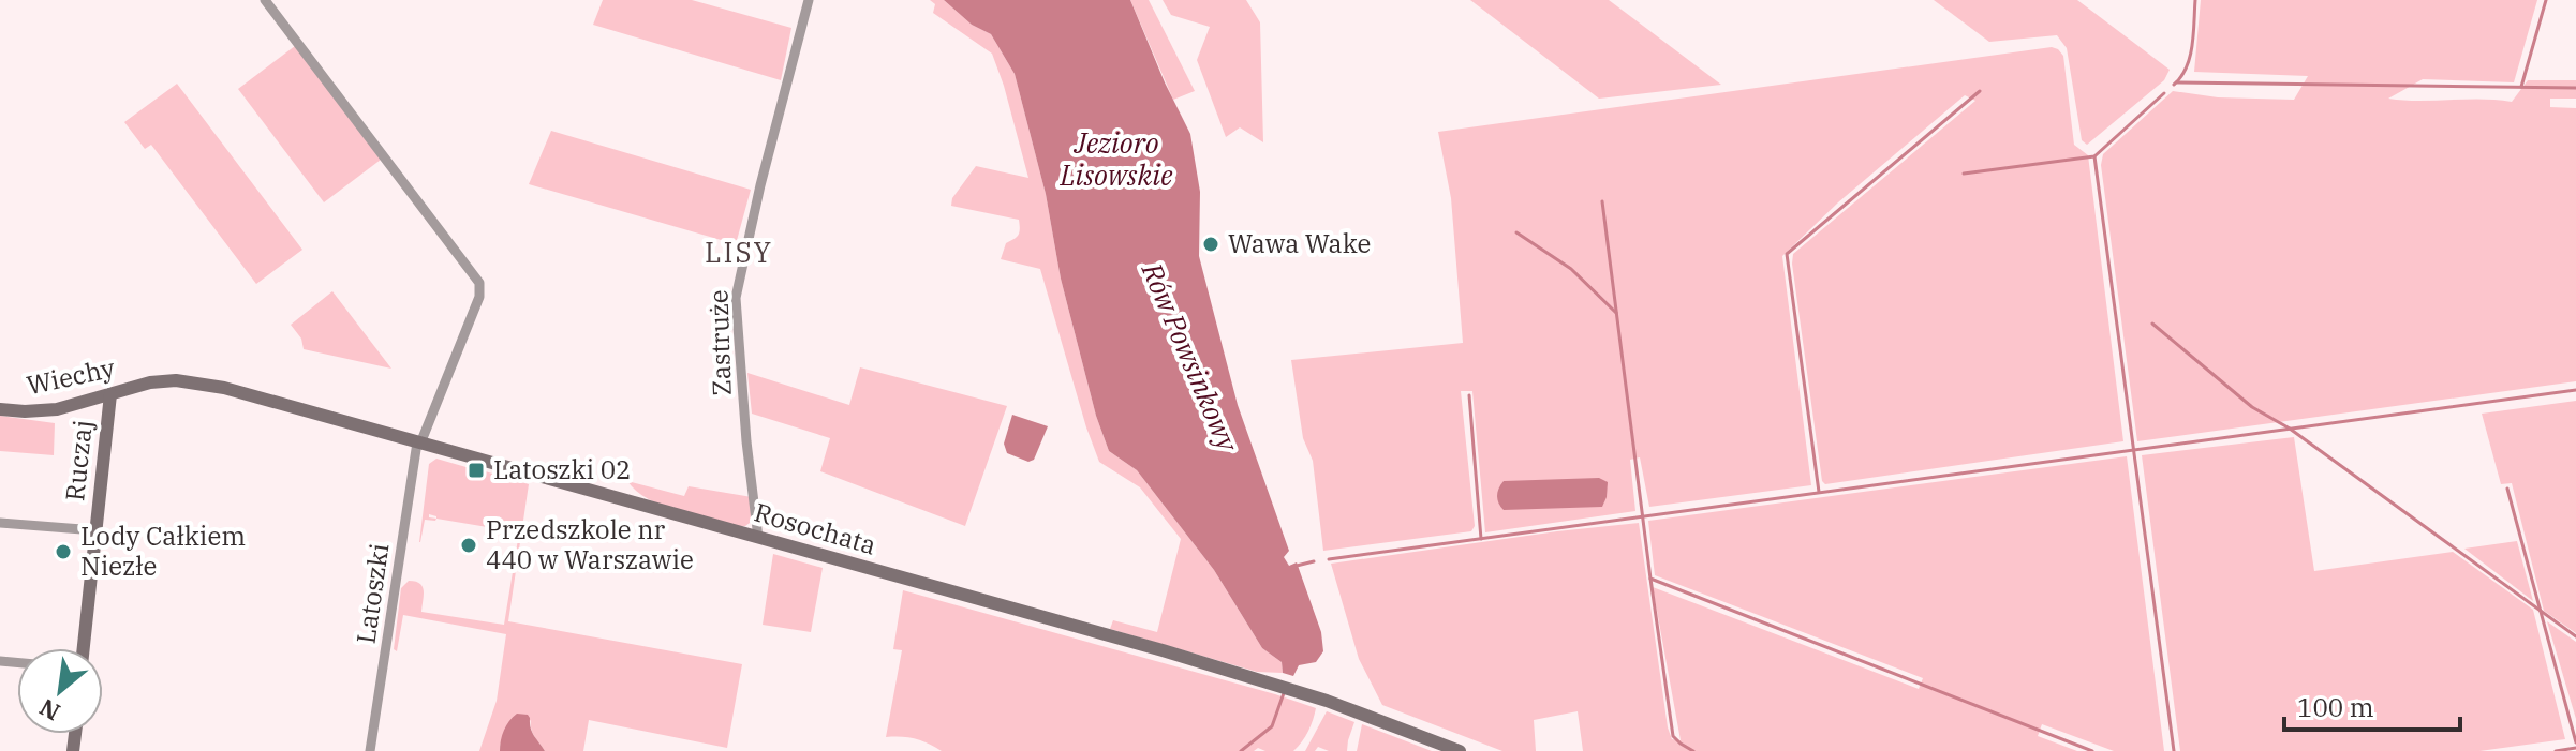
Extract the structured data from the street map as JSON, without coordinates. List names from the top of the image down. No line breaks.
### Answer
{"streets":{"street":["Zastruże","Wiechy","Ruczaj","Rosochata","Latoszki"]},"crossings":[["Zastruże","Rosochata"],["Wiechy","Ruczaj"],["Wiechy","Rosochata"],["Rosochata","Latoszki"]],"districts":["LISY"],"water":["Jezioro Lisowskie","Rów Powsinkowy"],"places":{"other":["Wawa Wake","Przedszkole nr 440 w Warszawie","Lody Całkiem Niezłe"],"transit":["Latoszki 02"]},"scale_bar":"100 m","north":"bottom left"}
